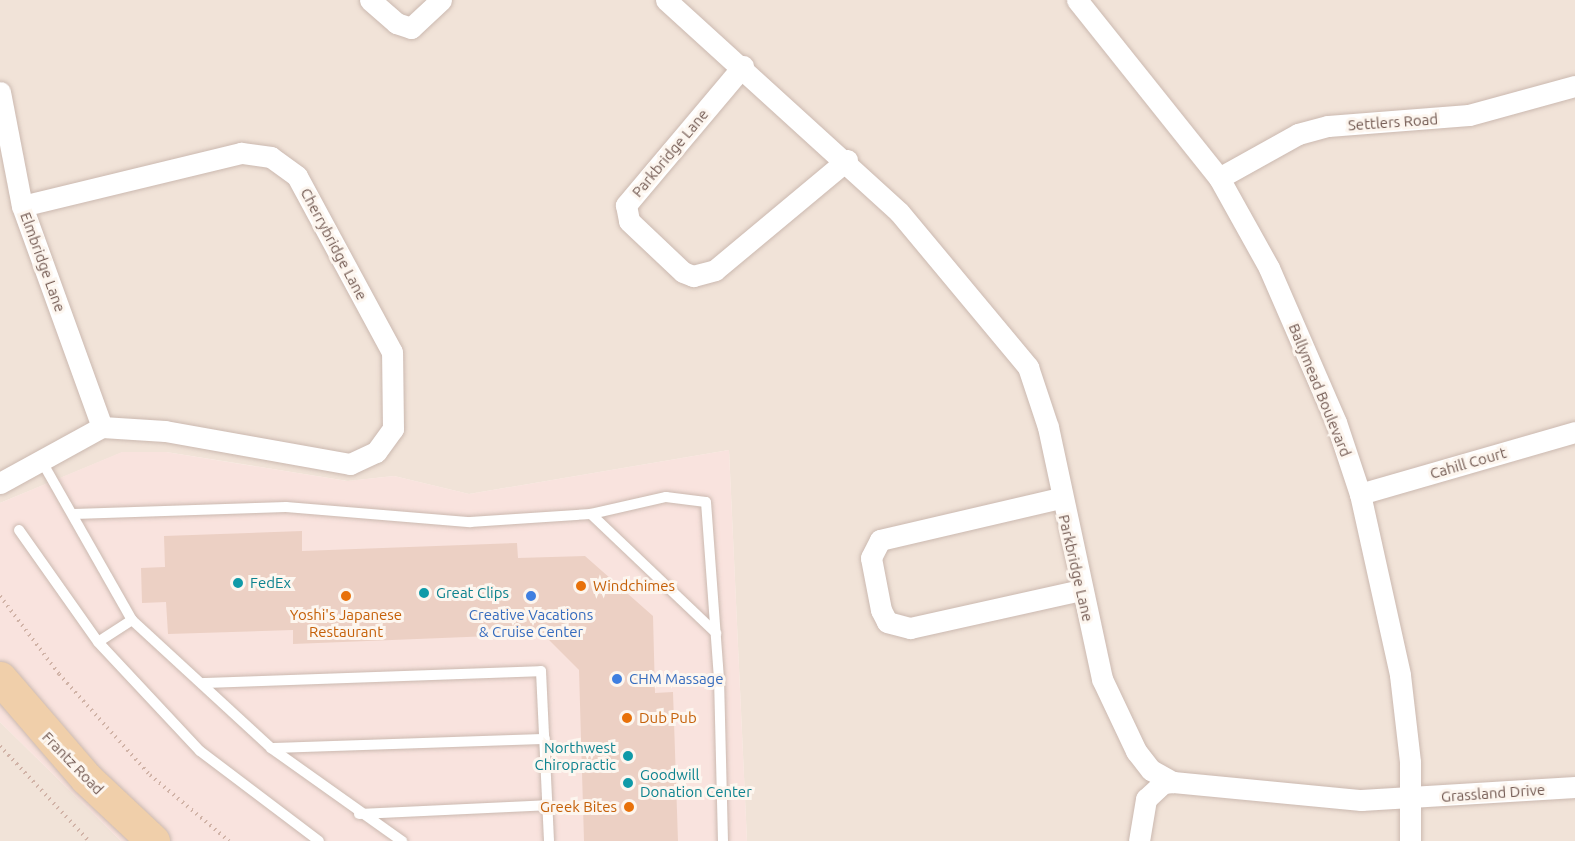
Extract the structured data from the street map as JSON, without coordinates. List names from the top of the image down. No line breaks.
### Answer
{"streets":{"main road":["Frantz Road"],"street":["Settlers Road","Parkbridge Lane","Cherrybridge Lane","Elmbridge Lane","Ballymead Boulevard","Cahill Court","Grassland Drive"]},"crossings":[["Settlers Road","Ballymead Boulevard"],["Parkbridge Lane","Ballymead Boulevard"],["Parkbridge Lane","Grassland Drive"],["Cherrybridge Lane","Elmbridge Lane"],["Ballymead Boulevard","Cahill Court"],["Ballymead Boulevard","Grassland Drive"]],"places":["FedEx","Windchimes","Great Clips","Yoshi's Japanese Restaurant","Creative Vacations & Cruise Center","CHM Massage","Dub Pub","Northwest Chiropractic","Goodwill Donation Center","Greek Bites"]}
